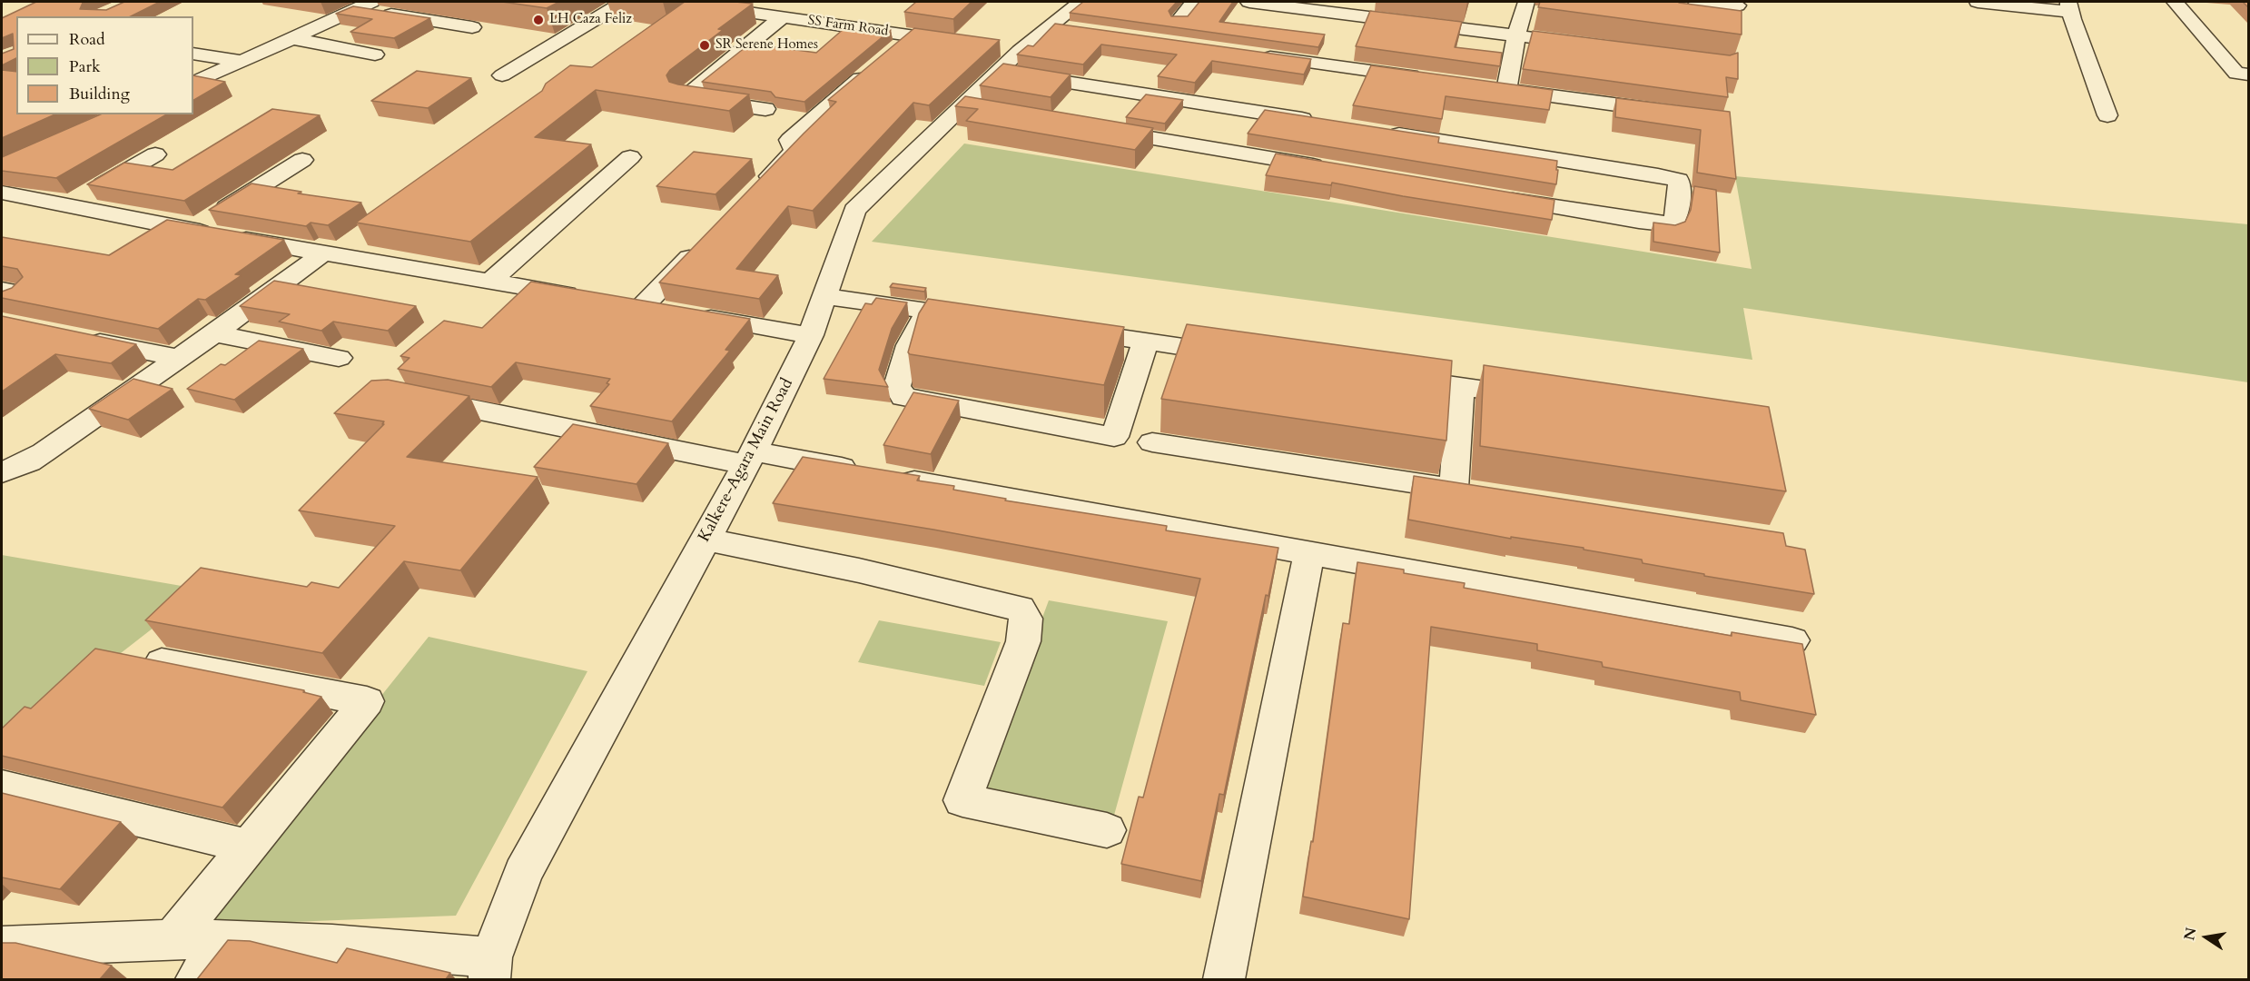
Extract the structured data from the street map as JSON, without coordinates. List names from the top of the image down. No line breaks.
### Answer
{"streets":{"street":["SS Farm Road","Kalkere-Agara Main Road"]},"places":["LH Caza Feliz","SR Serene Homes"],"legend":["Road","Park","Building"],"north":"left"}
